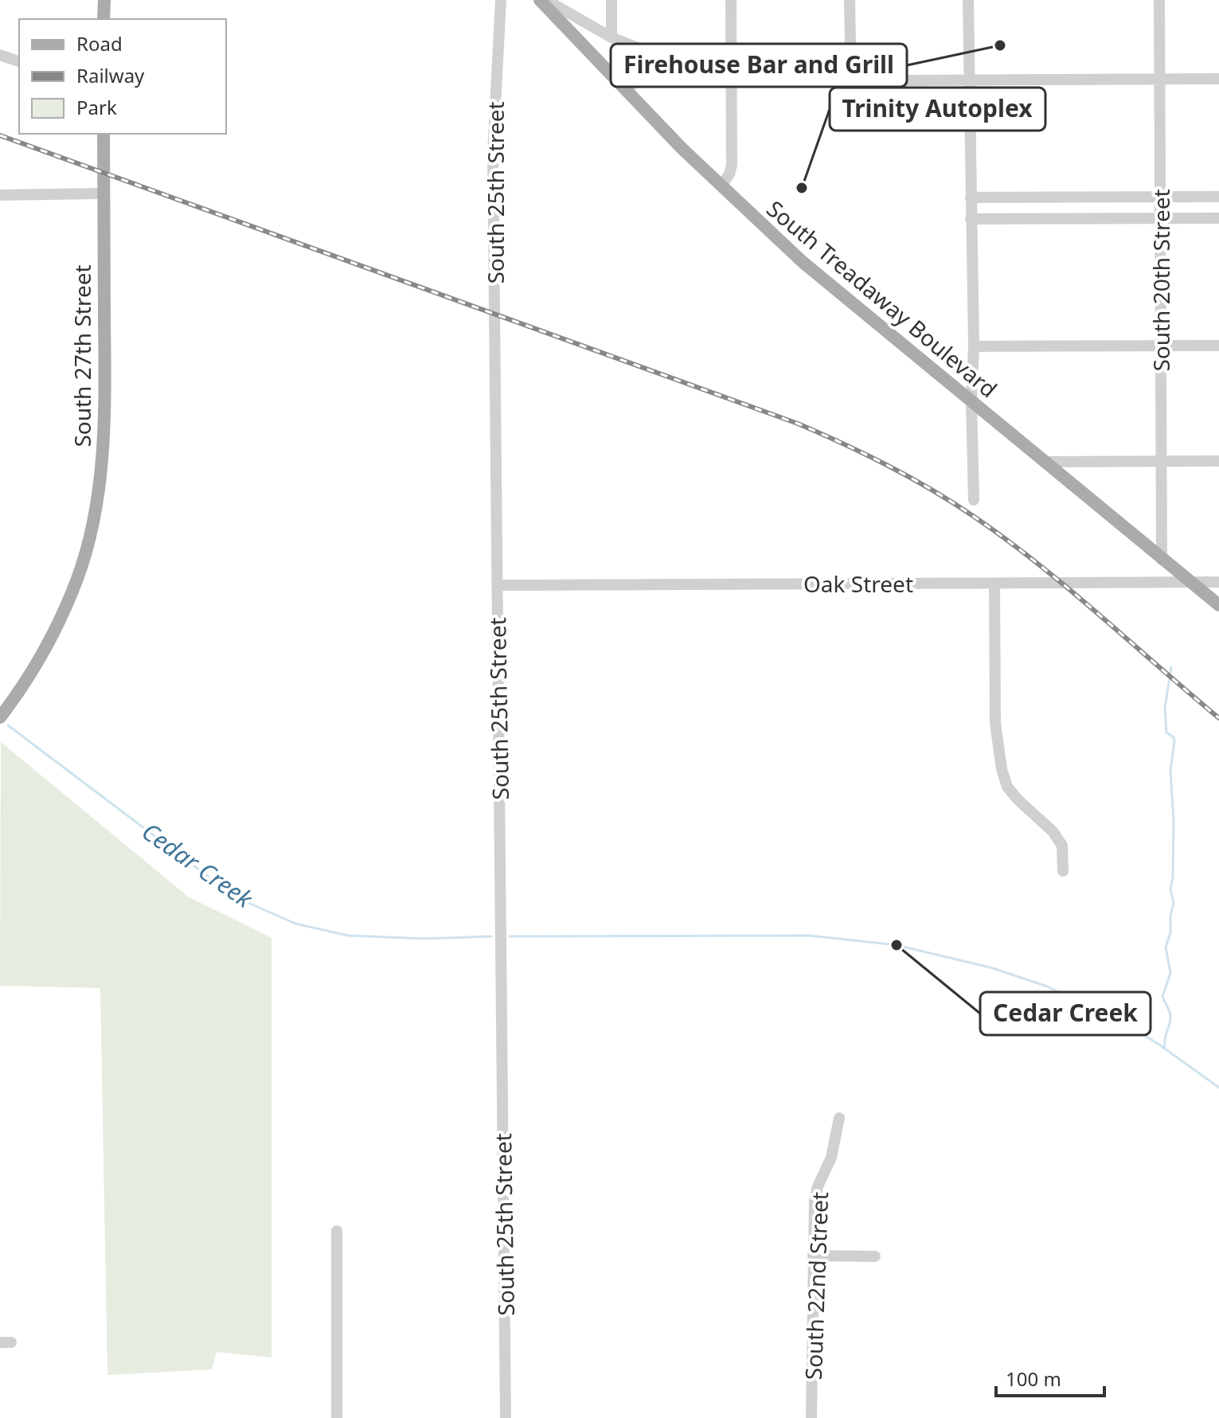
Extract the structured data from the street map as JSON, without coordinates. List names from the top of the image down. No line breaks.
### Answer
{"streets":{"main road":["South Treadaway Boulevard","South 27th Street"],"street":["South 25th Street","South 20th Street","Oak Street","South 22nd Street"]},"crossings":[["South 25th Street","Oak Street"],["South 20th Street","South Treadaway Boulevard"],["South Treadaway Boulevard","Oak Street"]],"water":["Cedar Creek"],"places":["Firehouse Bar and Grill","Trinity Autoplex","Cedar Creek"],"legend":["Road","Railway","Park"],"scale_bar":"100 m"}
